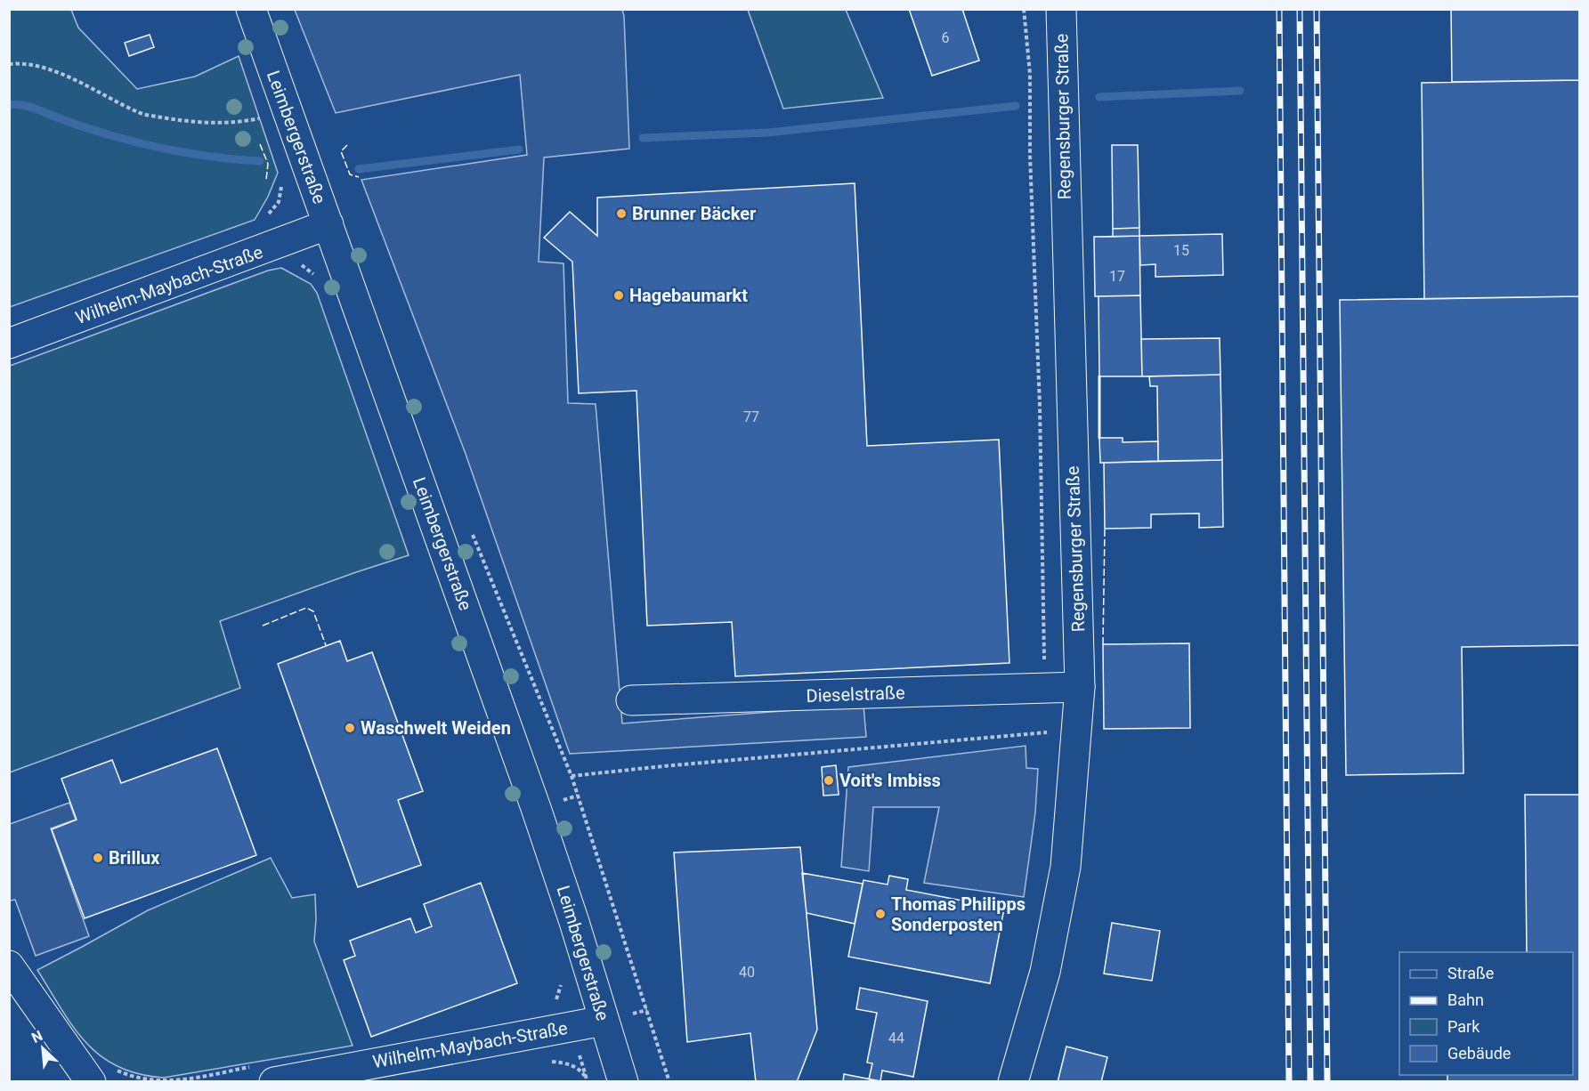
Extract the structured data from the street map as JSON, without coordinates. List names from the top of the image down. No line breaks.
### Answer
{"streets":{"street":["Regensburger Straße","Leimbergerstraße","Wilhelm-Maybach-Straße","Dieselstraße"]},"crossings":[["Regensburger Straße","Dieselstraße"],["Leimbergerstraße","Wilhelm-Maybach-Straße"]],"places":["Brunner Bäcker","Hagebaumarkt","Waschwelt Weiden","Voit's Imbiss","Brillux","Thomas Philipps Sonderposten"],"house_numbers":["6","15","17","77","40","44"],"legend":["Straße","Bahn","Park","Gebäude"],"north":"top left"}
